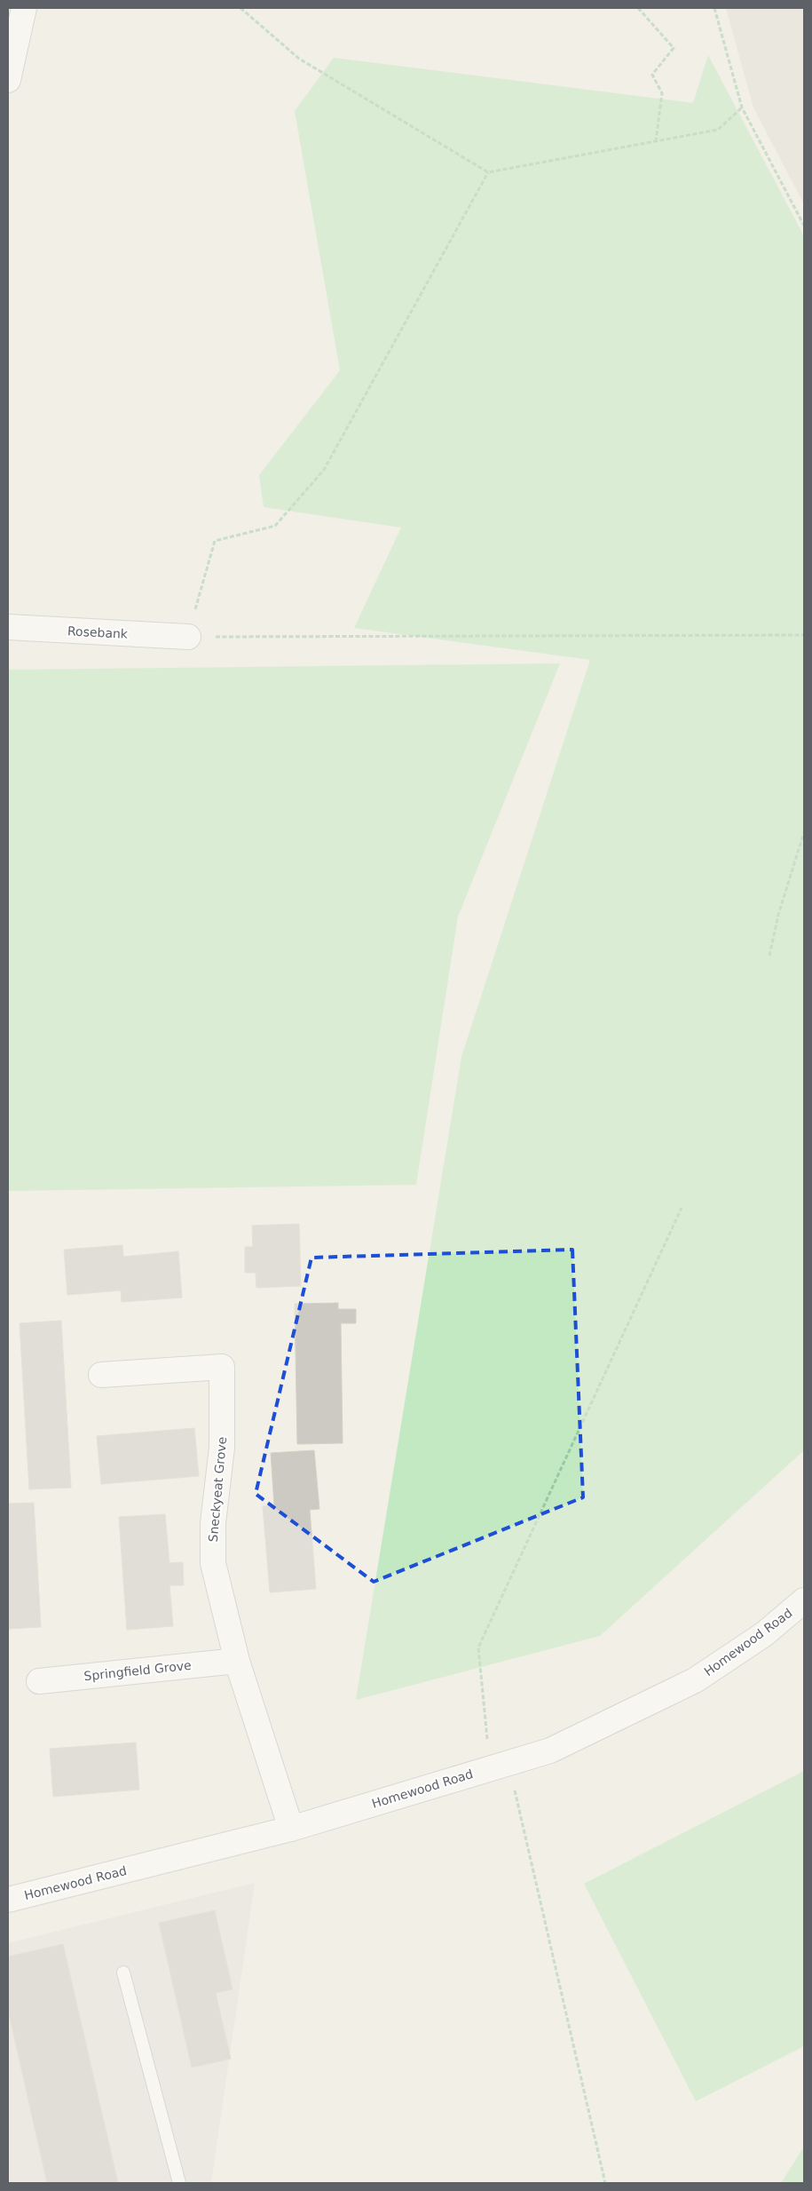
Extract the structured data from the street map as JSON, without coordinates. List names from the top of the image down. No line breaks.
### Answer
{"streets":{"street":["Rosebank","Sneckyeat Grove","Homewood Road","Springfield Grove"]},"crossings":[["Sneckyeat Grove","Homewood Road"],["Sneckyeat Grove","Springfield Grove"]]}
